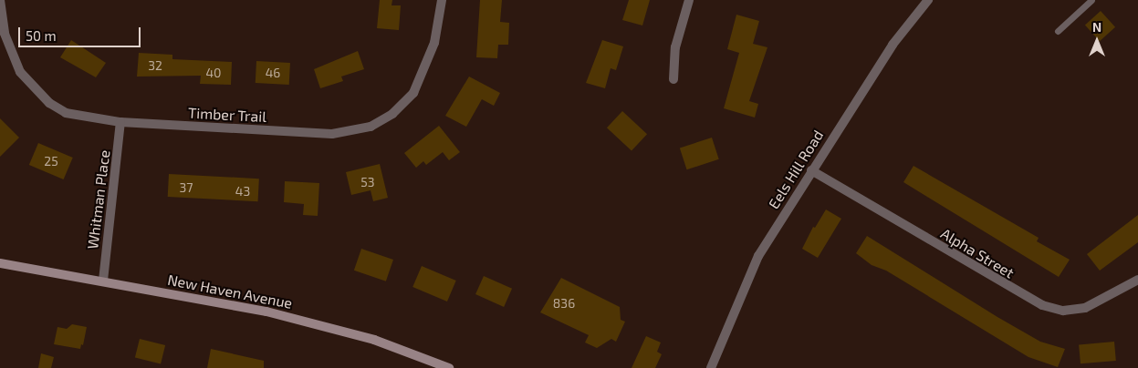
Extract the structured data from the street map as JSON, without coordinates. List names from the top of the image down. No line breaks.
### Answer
{"streets":{"main road":["New Haven Avenue"],"street":["Timber Trail","Eels Hill Road","Whitman Place","Alpha Street"]},"crossings":[["Timber Trail","Whitman Place"],["Eels Hill Road","Alpha Street"],["Whitman Place","New Haven Avenue"]],"house_numbers":["32","40","46","25","53","37","43","836"],"scale_bar":"50 m","north":"top"}
